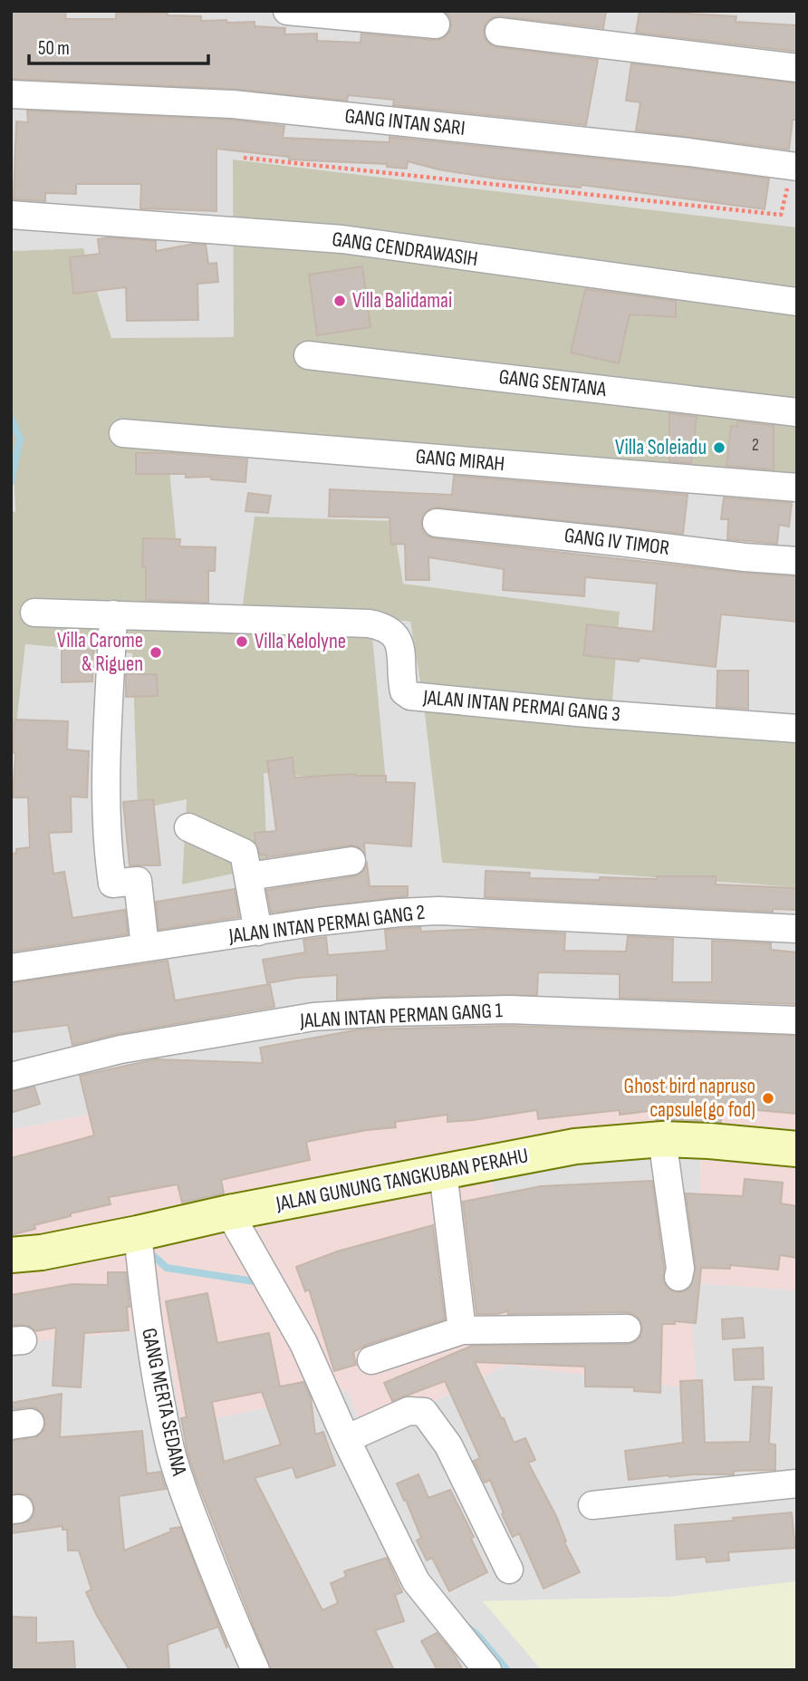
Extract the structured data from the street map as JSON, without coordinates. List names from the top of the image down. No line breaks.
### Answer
{"streets":{"main road":["JALAN GUNUNG TANGKUBAN PERAHU"],"street":["GANG INTAN SARI","GANG CENDRAWASIH","GANG SENTANA","GANG MIRAH","GANG IV TIMOR","JALAN INTAN PERMAI GANG 3","JALAN INTAN PERMAI GANG 2","JALAN INTAN PERMAN GANG 1","GANG MERTA SEDANA"]},"crossings":[["JALAN GUNUNG TANGKUBAN PERAHU","GANG MERTA SEDANA"]],"places":["Villa Balidamai","Villa Soleiadu","Villa Kelolyne","Villa Carome & Riguen","Ghost bird napruso capsule(go fod)"],"house_numbers":["2"],"scale_bar":"50 m"}
